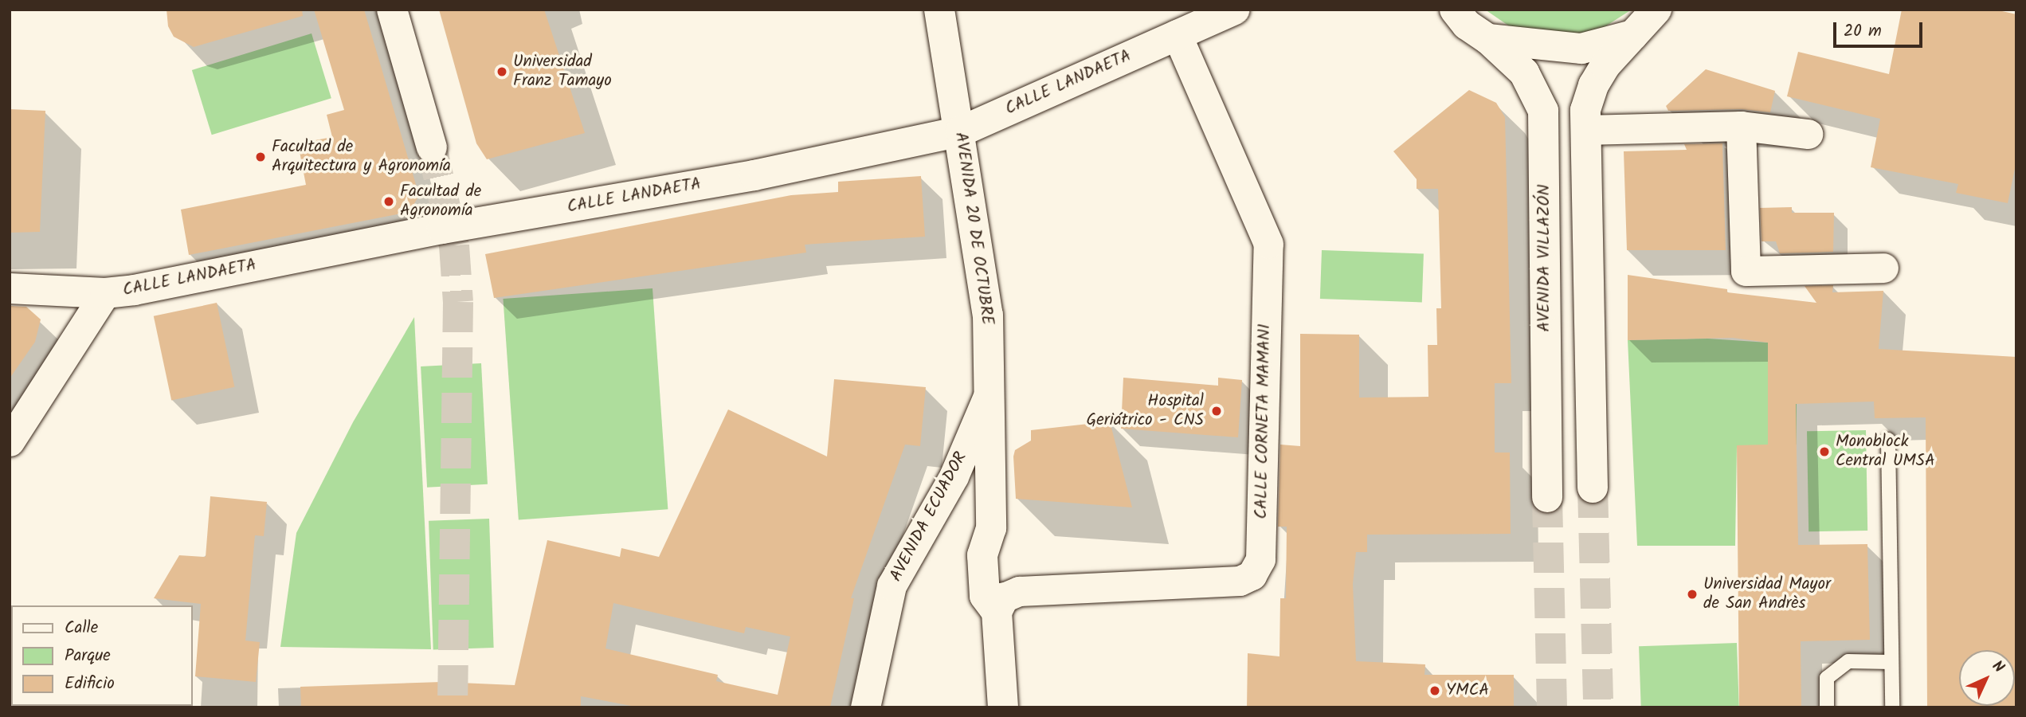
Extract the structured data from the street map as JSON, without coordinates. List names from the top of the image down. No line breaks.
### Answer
{"streets":{"main road":["CALLE LANDAETA","AVENIDA 20 DE OCTUBRE","AVENIDA VILLAZÓN"],"street":["CALLE CORNETA MAMANI","AVENIDA ECUADOR"]},"crossings":[["CALLE LANDAETA","AVENIDA 20 DE OCTUBRE"],["CALLE LANDAETA","CALLE CORNETA MAMANI"],["AVENIDA 20 DE OCTUBRE","CALLE CORNETA MAMANI"],["AVENIDA 20 DE OCTUBRE","AVENIDA ECUADOR"]],"places":["Universidad Franz Tamayo","Facultad de Arquitectura y Agronomía","Facultad de Agronomía","Hospital Geriátrico - CNS","Monoblock Central UMSA","Universidad Mayor de San Andrès","YMCA"],"legend":["Calle","Parque","Edificio"],"scale_bar":"20 m","north":"top right"}
